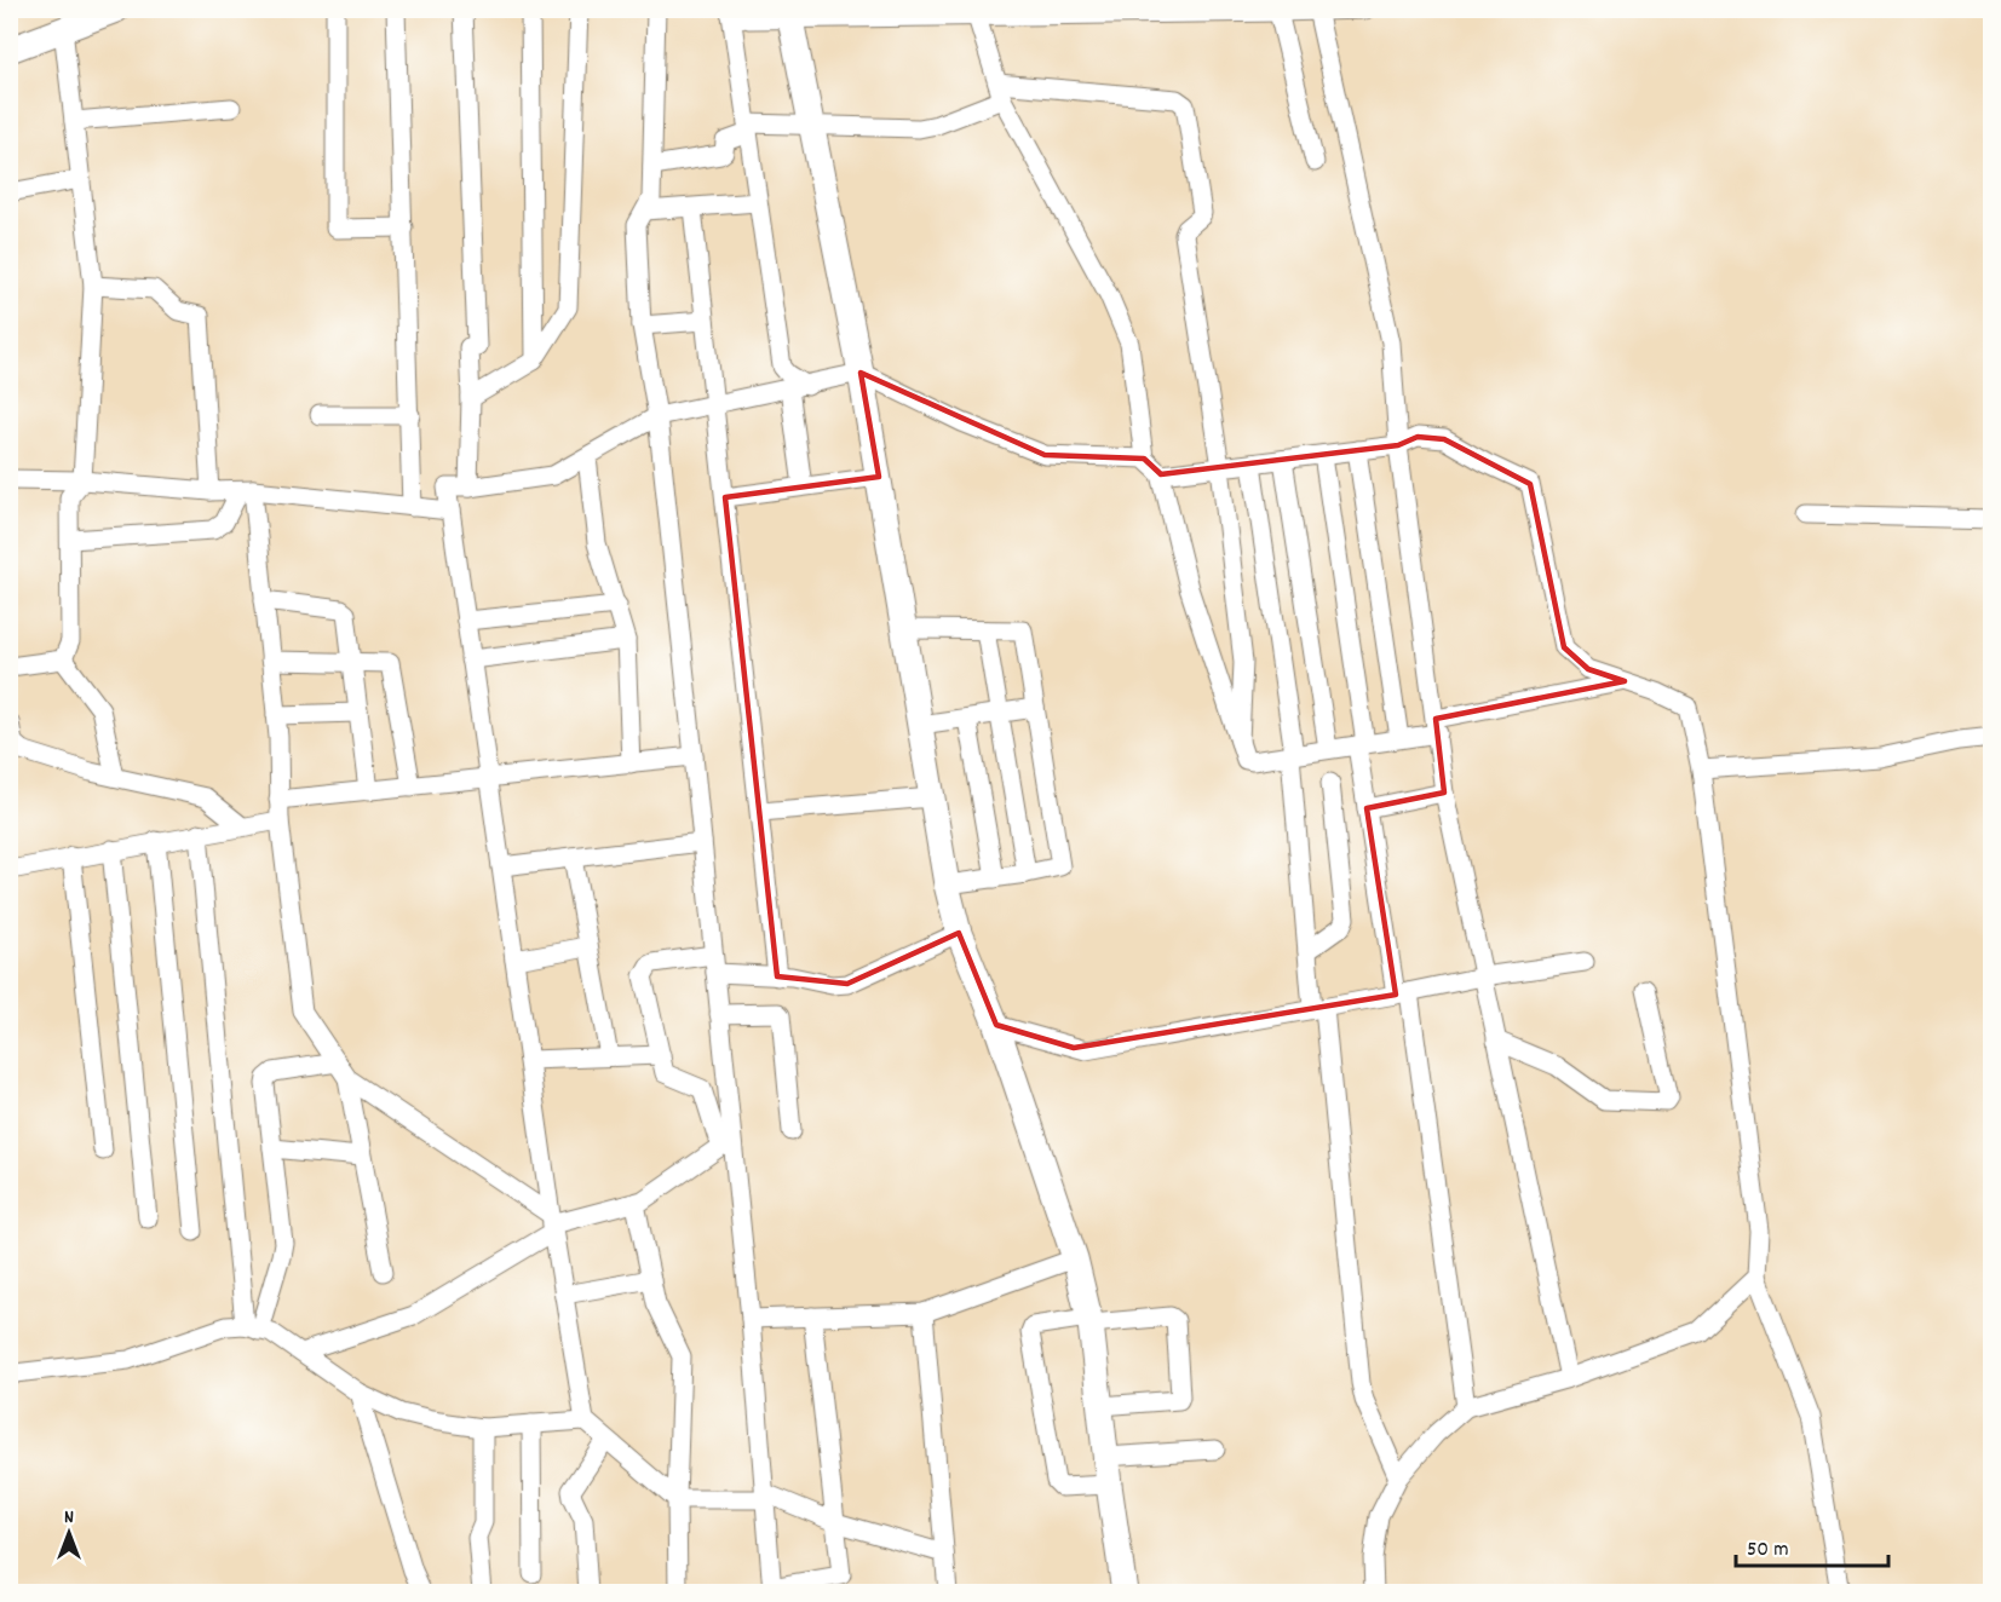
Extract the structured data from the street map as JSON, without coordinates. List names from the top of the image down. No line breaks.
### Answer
{"scale_bar":"50 m","north":"top"}
